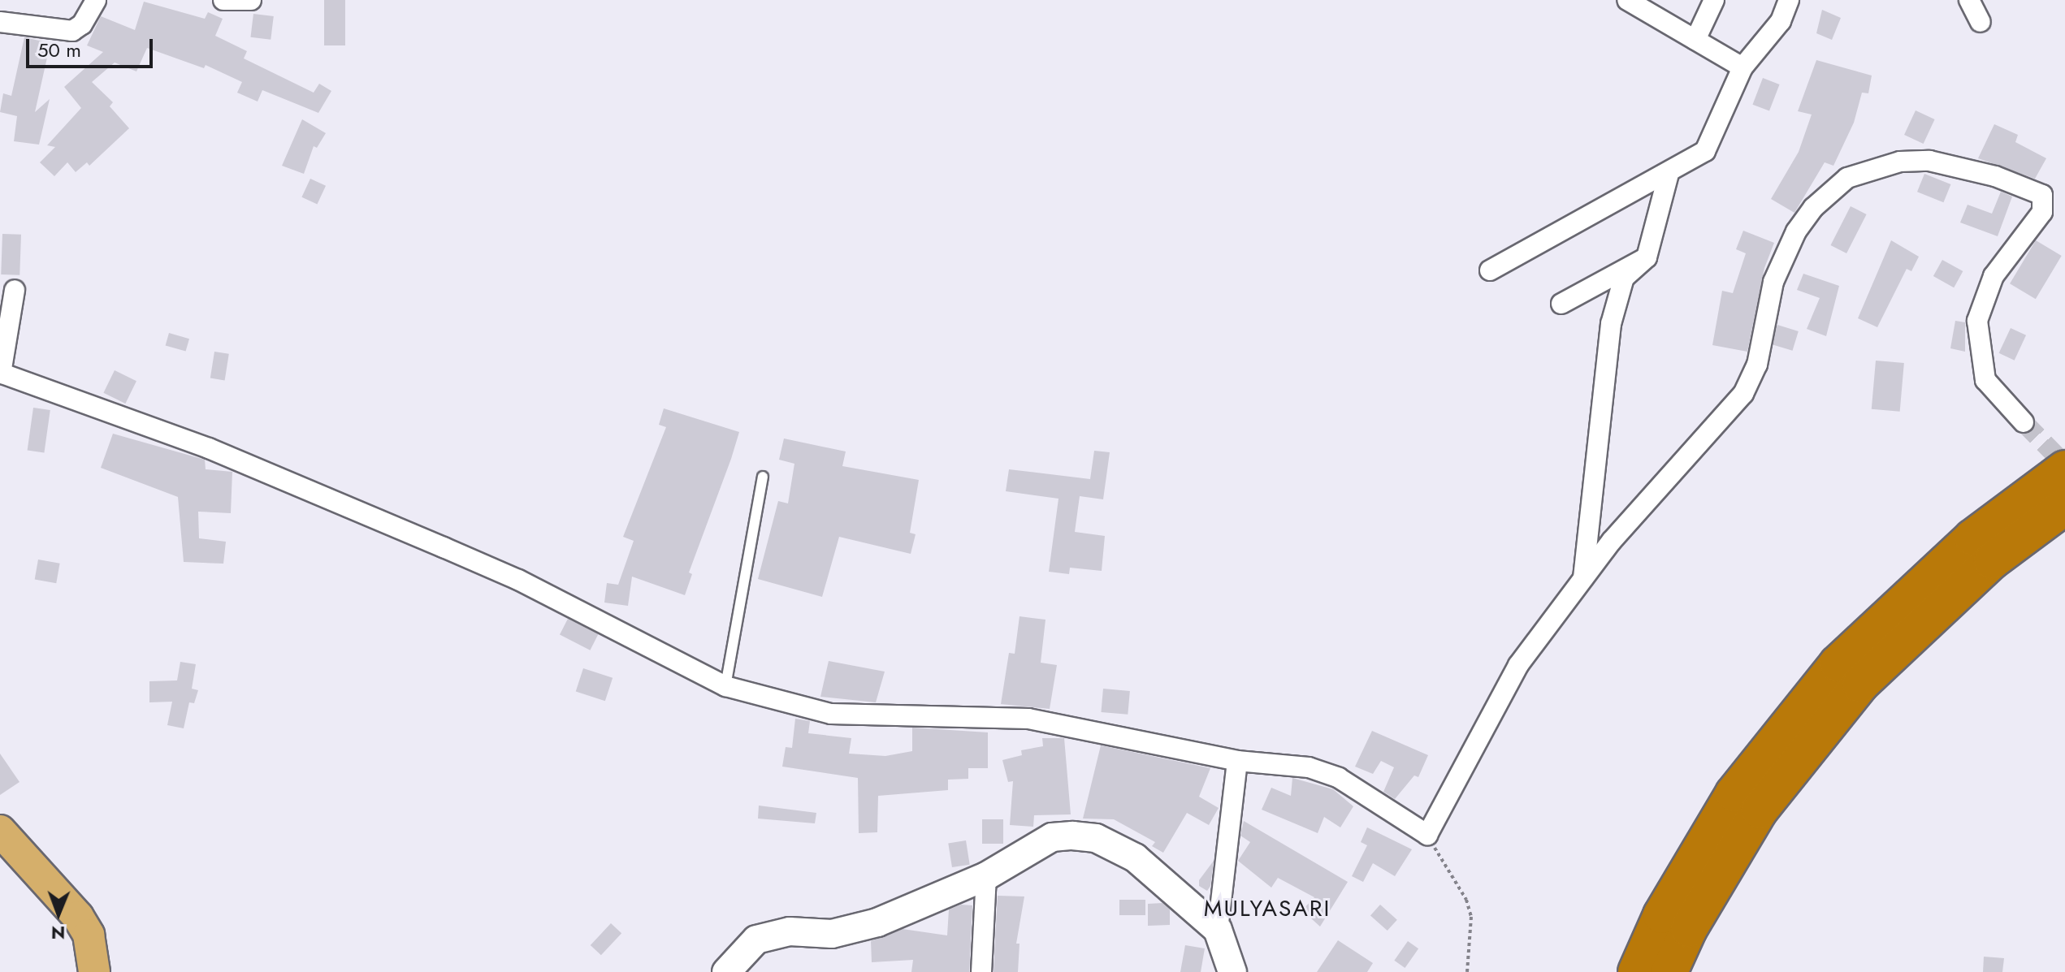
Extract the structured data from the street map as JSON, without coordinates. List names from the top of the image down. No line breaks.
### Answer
{"districts":["MULYASARI"],"scale_bar":"50 m","north":"bottom"}
